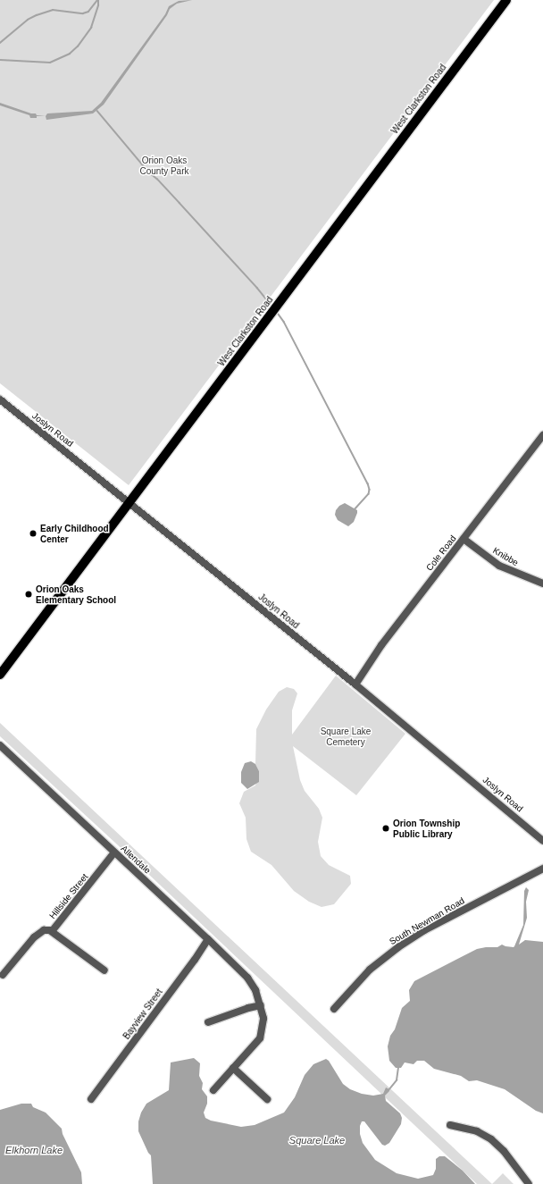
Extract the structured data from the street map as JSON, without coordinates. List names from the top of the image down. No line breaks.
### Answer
{"streets":{"main road":["West Clarkston Road"],"street":["Joslyn Road","Cole Road","Knibbe","Allendale","Hillside Street","South Newman Road","Bayview Street"]},"crossings":[["West Clarkston Road","Joslyn Road"],["Joslyn Road","Cole Road"],["Cole Road","Knibbe"],["Allendale","Hillside Street"],["Allendale","Bayview Street"]],"water":["Square Lake","Elkhorn Lake"],"parks":["Orion Oaks County Park","Square Lake Cemetery"],"places":["Early Childhood Center","Orion Oaks Elementary School","Orion Township Public Library"]}
